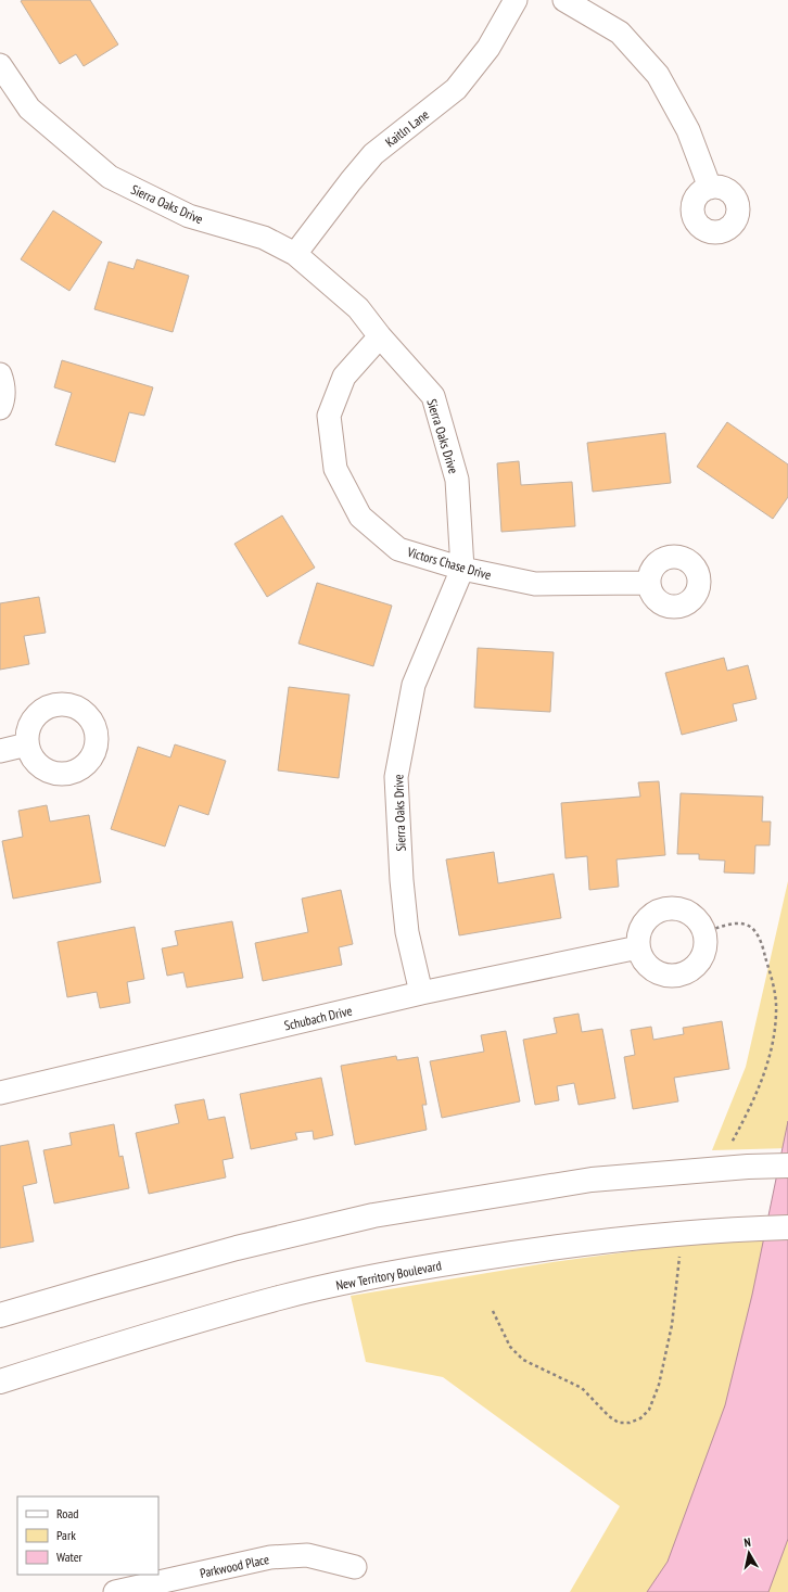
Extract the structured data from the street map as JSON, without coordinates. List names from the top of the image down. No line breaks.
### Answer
{"streets":{"main road":["New Territory Boulevard"],"street":["Kaitln Lane","Sierra Oaks Drive","Victors Chase Drive","Schubach Drive","Parkwood Place"]},"crossings":[["Kaitln Lane","Sierra Oaks Drive"],["Sierra Oaks Drive","Victors Chase Drive"],["Sierra Oaks Drive","Schubach Drive"]],"legend":["Road","Park","Water"],"north":"top"}
